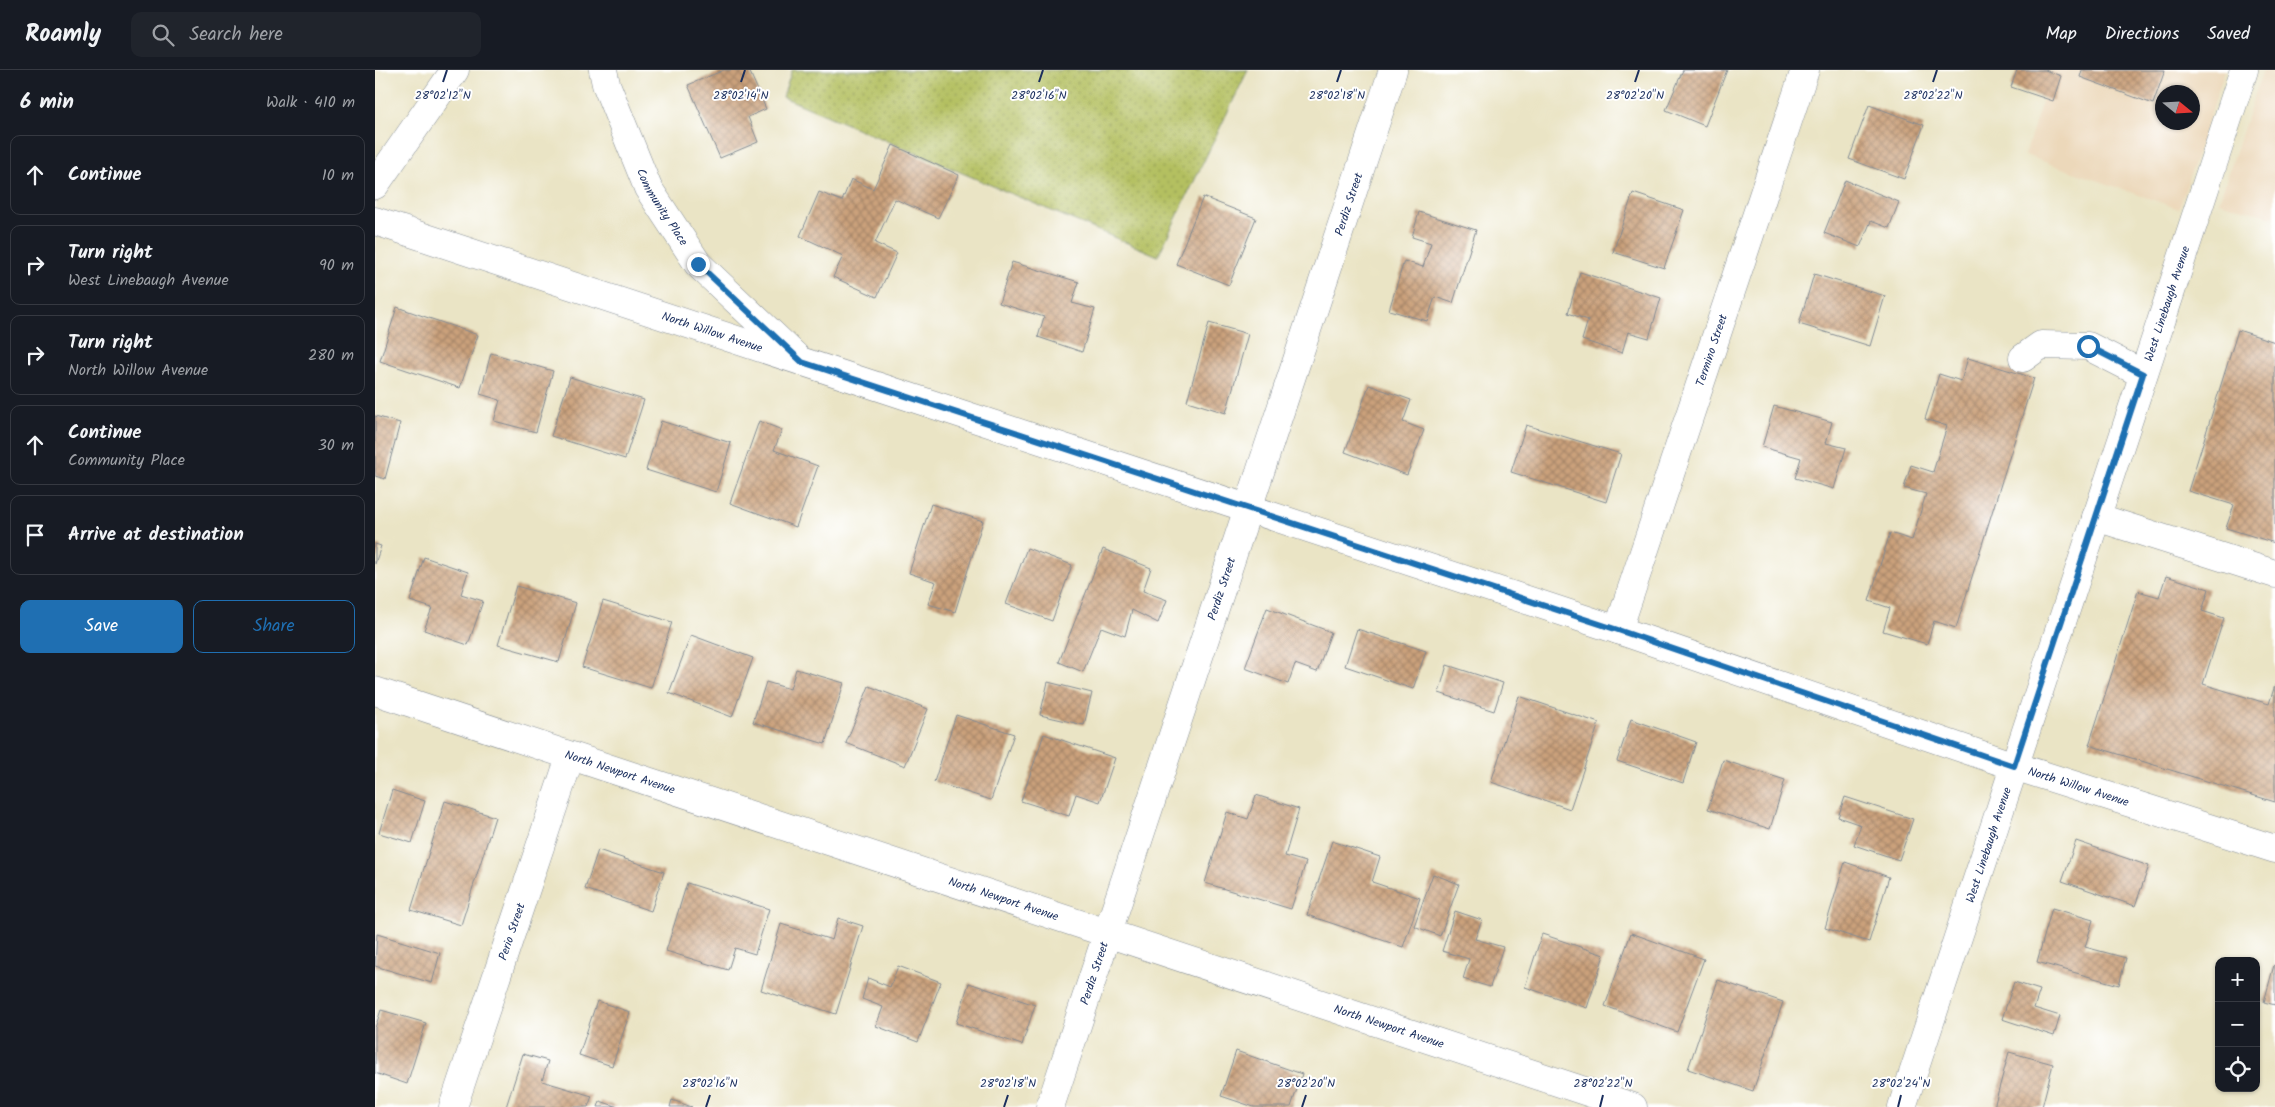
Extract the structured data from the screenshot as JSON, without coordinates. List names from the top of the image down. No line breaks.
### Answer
{"streets":{"street":["Perdiz Street","Community Place","West Linebaugh Avenue","North Willow Avenue","Termino Street","North Newport Avenue","Perio Street"]},"crossings":[["Perdiz Street","North Willow Avenue"],["Perdiz Street","North Newport Avenue"],["Community Place","North Willow Avenue"],["West Linebaugh Avenue","North Willow Avenue"],["North Willow Avenue","Termino Street"],["North Newport Avenue","Perio Street"]],"north":"right","page":{"header":"Roamly","search":"Search here","nav":["Map","Directions","Saved"],"heading":["6 min","Walk · 410 m"],"list":[["Continue","10 m"],["Turn right","West Linebaugh Avenue","90 m"],["Turn right","North Willow Avenue","280 m"],["Continue","Community Place","30 m"],"Arrive at destination"],"buttons":["Save","Share"],"map_buttons":["+","−"]},"coordinates":["28°02'12\"N","28°02'14\"N","28°02'16\"N","28°02'18\"N","28°02'20\"N","28°02'22\"N","28°02'24\"N"]}
